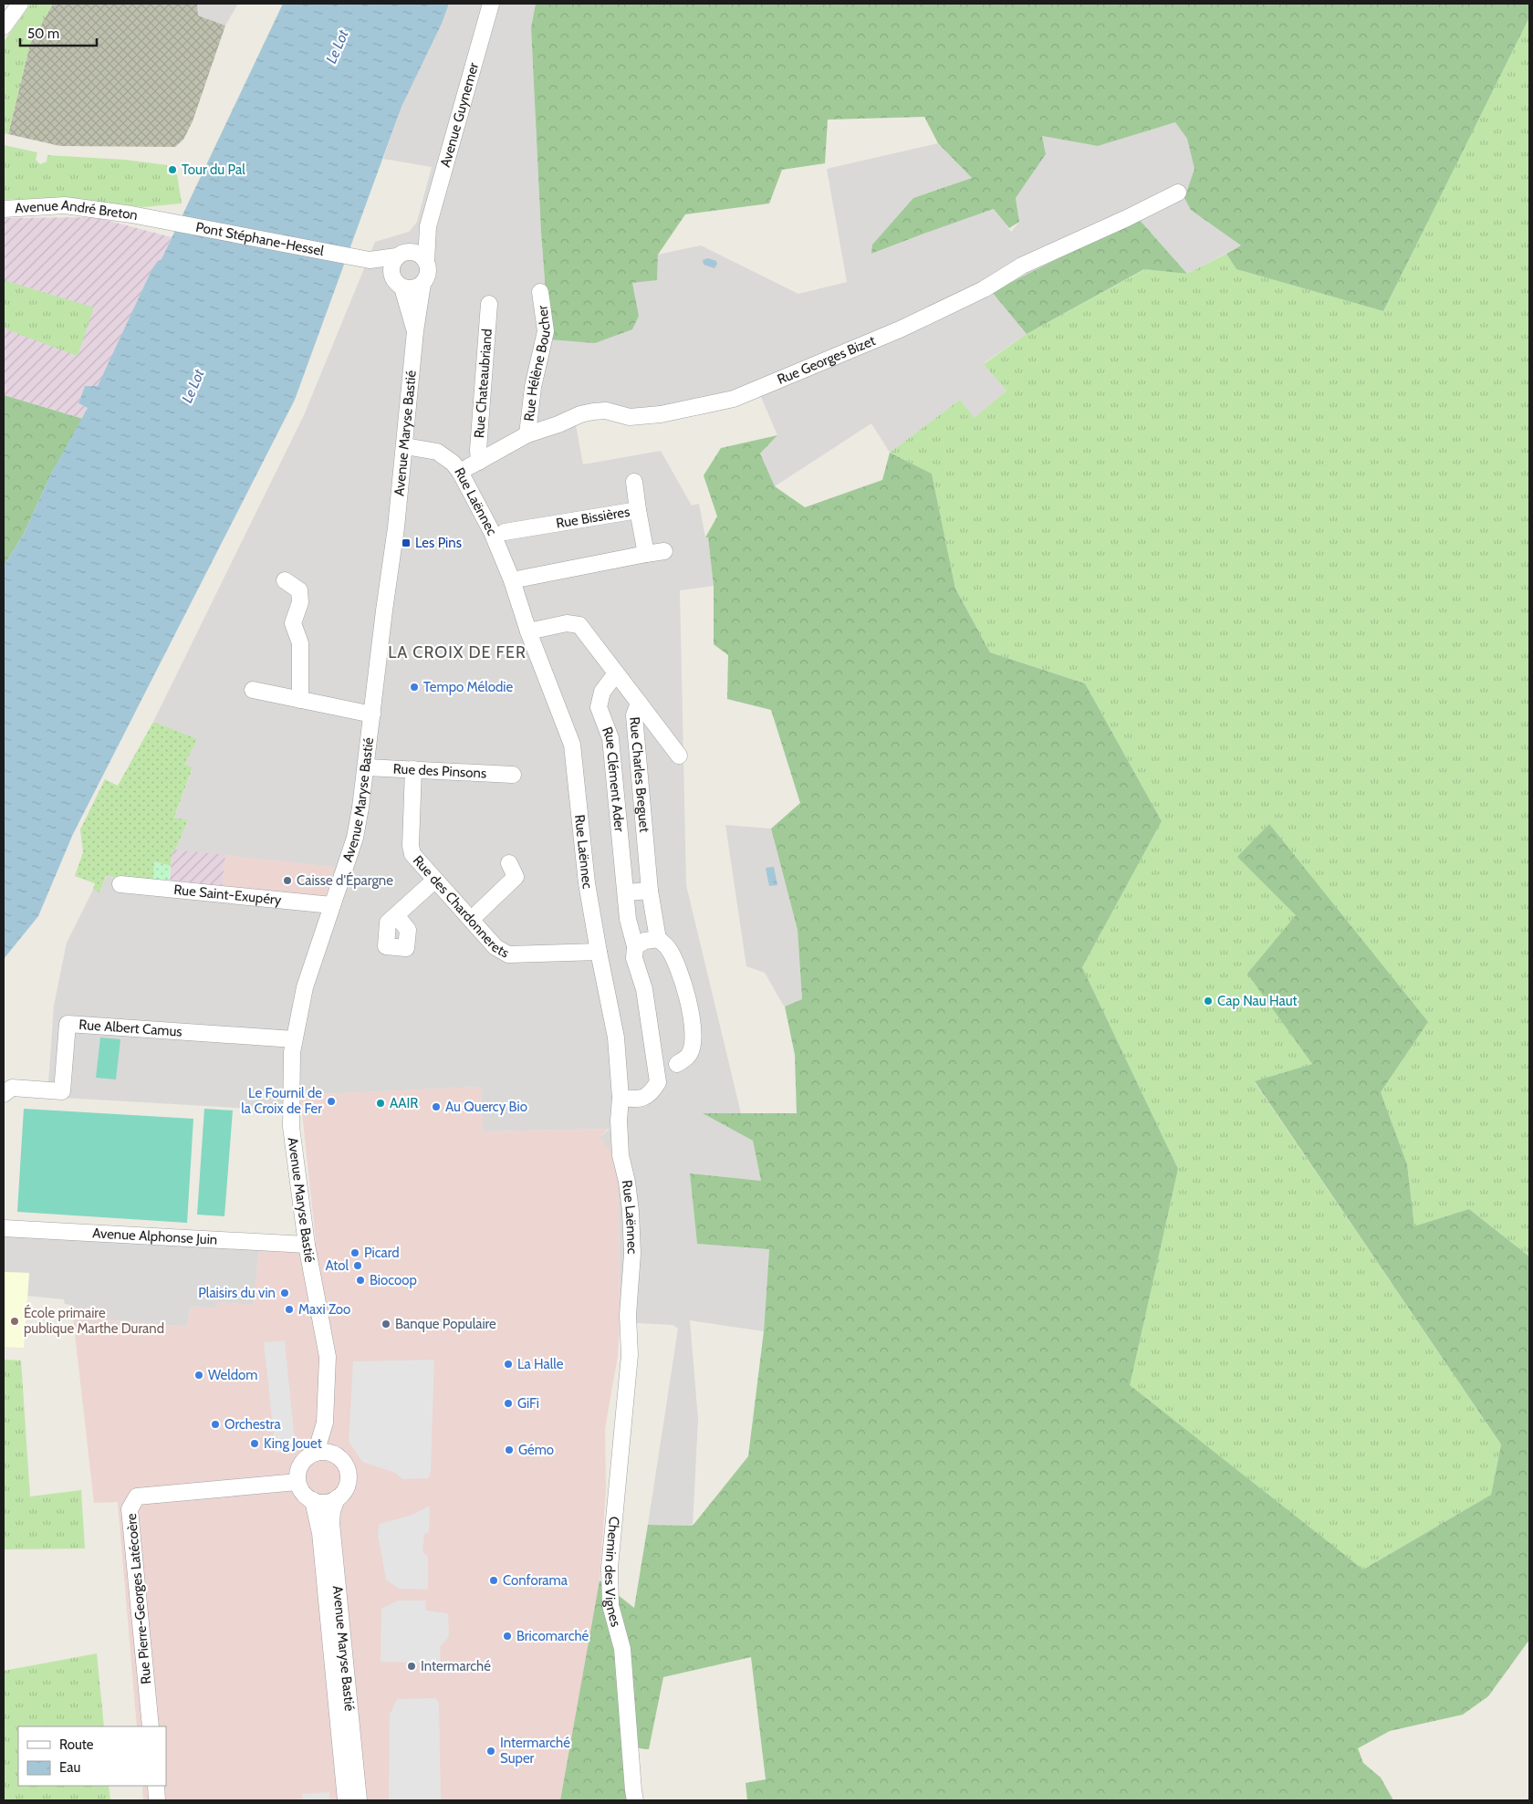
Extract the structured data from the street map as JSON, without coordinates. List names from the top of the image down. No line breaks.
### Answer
{"streets":{"street":["Avenue Guynemer","Avenue André Breton","Pont Stéphane-Hessel","Rue Georges Bizet","Rue Hélène Boucher","Rue Chateaubriand","Avenue Maryse Bastié","Rue Laënnec","Rue Bissières","Rue des Pinsons","Rue Charles Breguet","Rue Clément Ader","Rue Saint-Exupéry","Rue des Chardonnerets","Rue Albert Camus","Avenue Alphonse Juin","Chemin des Vignes","Rue Pierre-Georges Latécoère"]},"crossings":[["Avenue Guynemer","Pont Stéphane-Hessel"],["Avenue Guynemer","Avenue Maryse Bastié"],["Avenue André Breton","Pont Stéphane-Hessel"],["Pont Stéphane-Hessel","Avenue Maryse Bastié"],["Rue Georges Bizet","Rue Hélène Boucher"],["Rue Georges Bizet","Rue Chateaubriand"],["Rue Georges Bizet","Rue Laënnec"],["Avenue Maryse Bastié","Rue Laënnec"],["Avenue Maryse Bastié","Rue des Pinsons"],["Avenue Maryse Bastié","Rue Saint-Exupéry"],["Avenue Maryse Bastié","Rue Albert Camus"],["Avenue Maryse Bastié","Avenue Alphonse Juin"],["Avenue Maryse Bastié","Rue Pierre-Georges Latécoère"],["Rue Laënnec","Rue Charles Breguet"],["Rue Laënnec","Rue Clément Ader"],["Rue Laënnec","Rue des Chardonnerets"],["Rue Laënnec","Chemin des Vignes"],["Rue des Pinsons","Rue des Chardonnerets"],["Rue Charles Breguet","Rue Clément Ader"]],"districts":["LA CROIX DE FER"],"water":["Le Lot"],"places":{"other":["Tour du Pal","Tempo Mélodie","Caisse d'Épargne","Cap Nau Haut","Le Fournil de la Croix de Fer","AAIR","Au Quercy Bio","Picard","Atol","Biocoop","Plaisirs du vin","Maxi Zoo","École primaire publique Marthe Durand","Banque Populaire","La Halle","Weldom","GiFi","Orchestra","King Jouet","Gémo","Conforama","Bricomarché","Intermarché","Intermarché Super"],"transit":["Les Pins"]},"legend":["Route","Eau"],"scale_bar":"50 m"}
